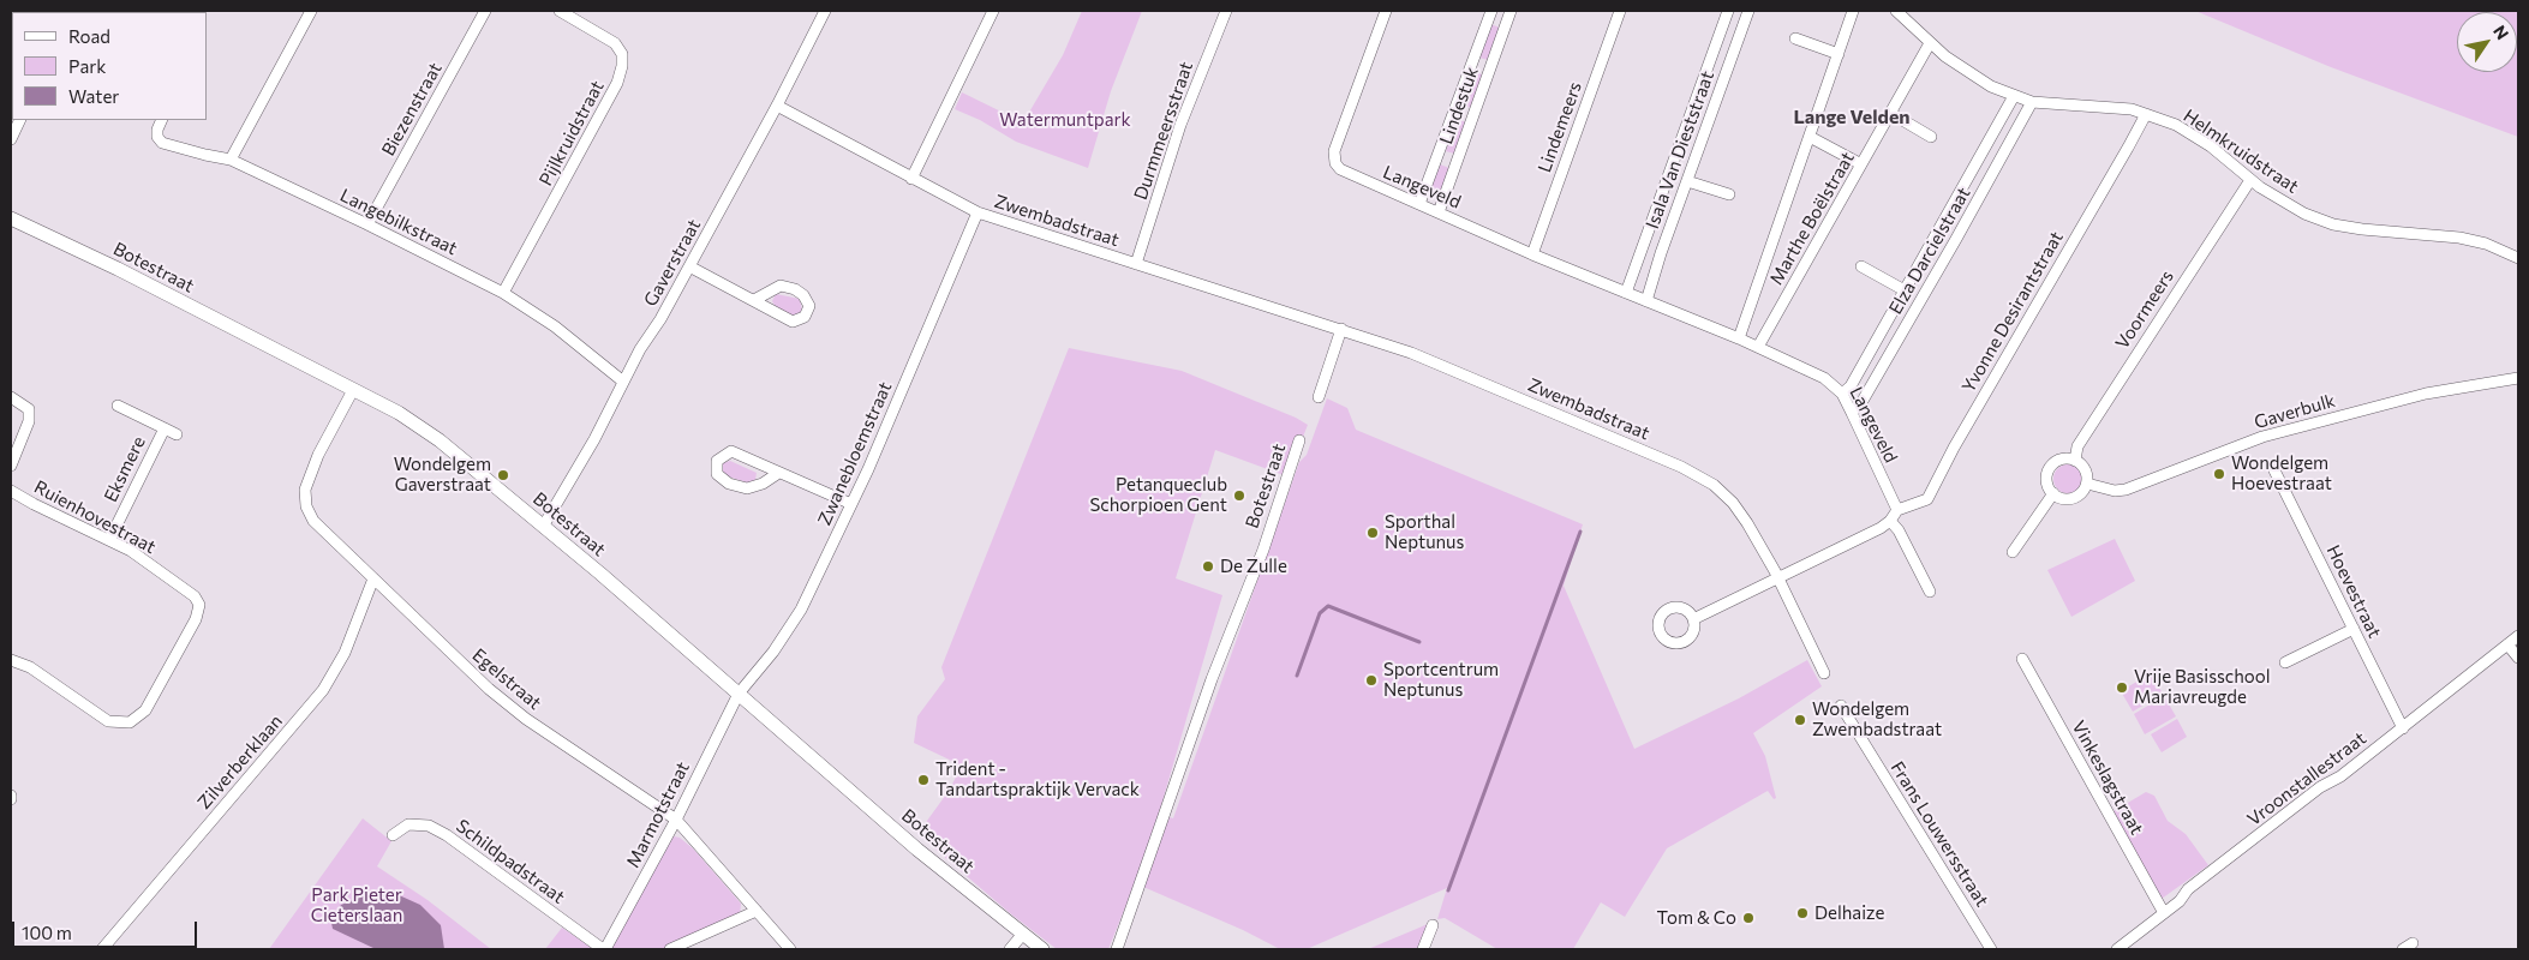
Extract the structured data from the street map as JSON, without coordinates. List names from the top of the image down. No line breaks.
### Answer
{"streets":{"street":["Lindestuk","Biezenstraat","Lindemeers","Durmmeersstraat","Pijlkruidstraat","Isala Van Dieststraat","Helmkruidstraat","Langeveld","Marthe Boëlstraat","Zwembadstraat","Langebilkstraat","Elza Darcielstraat","Gaverstraat","Botestraat","Voormeers","Yvonne Desirantstraat","Gaverbulk","Zwanebloemstraat","Eksmere","Ruienhovestraat","Hoevestraat","Egelstraat","Zilverberklaan","Vinkeslagstraat","Vroonstallestraat","Marmotstraat","Frans Louwersstraat","Schildpadstraat"]},"crossings":[["Lindestuk","Langeveld"],["Biezenstraat","Langebilkstraat"],["Lindemeers","Langeveld"],["Durmmeersstraat","Zwembadstraat"],["Pijlkruidstraat","Langebilkstraat"],["Isala Van Dieststraat","Langeveld"],["Helmkruidstraat","Marthe Boëlstraat"],["Helmkruidstraat","Elza Darcielstraat"],["Helmkruidstraat","Voormeers"],["Helmkruidstraat","Yvonne Desirantstraat"],["Langeveld","Marthe Boëlstraat"],["Langeveld","Elza Darcielstraat"],["Langeveld","Yvonne Desirantstraat"],["Zwembadstraat","Gaverstraat"],["Zwembadstraat","Zwanebloemstraat"],["Langebilkstraat","Gaverstraat"],["Gaverstraat","Botestraat"],["Botestraat","Zwanebloemstraat"],["Botestraat","Egelstraat"],["Botestraat","Marmotstraat"],["Voormeers","Gaverbulk"],["Zwanebloemstraat","Marmotstraat"],["Eksmere","Ruienhovestraat"],["Hoevestraat","Vroonstallestraat"],["Egelstraat","Zilverberklaan"],["Egelstraat","Marmotstraat"],["Vinkeslagstraat","Vroonstallestraat"],["Marmotstraat","Schildpadstraat"]],"districts":["Lange Velden"],"parks":["Watermuntpark","Park Pieter Cieterslaan"],"places":["Wondelgem Hoevestraat","Wondelgem Gaverstraat","Petanqueclub Schorpioen Gent","Sporthal Neptunus","De Zulle","Sportcentrum Neptunus","Vrije Basisschool Mariavreugde","Wondelgem Zwembadstraat","Trident - Tandartspraktijk Vervack","Delhaize","Tom & Co"],"legend":["Road","Park","Water"],"scale_bar":"100 m","north":"top right"}
